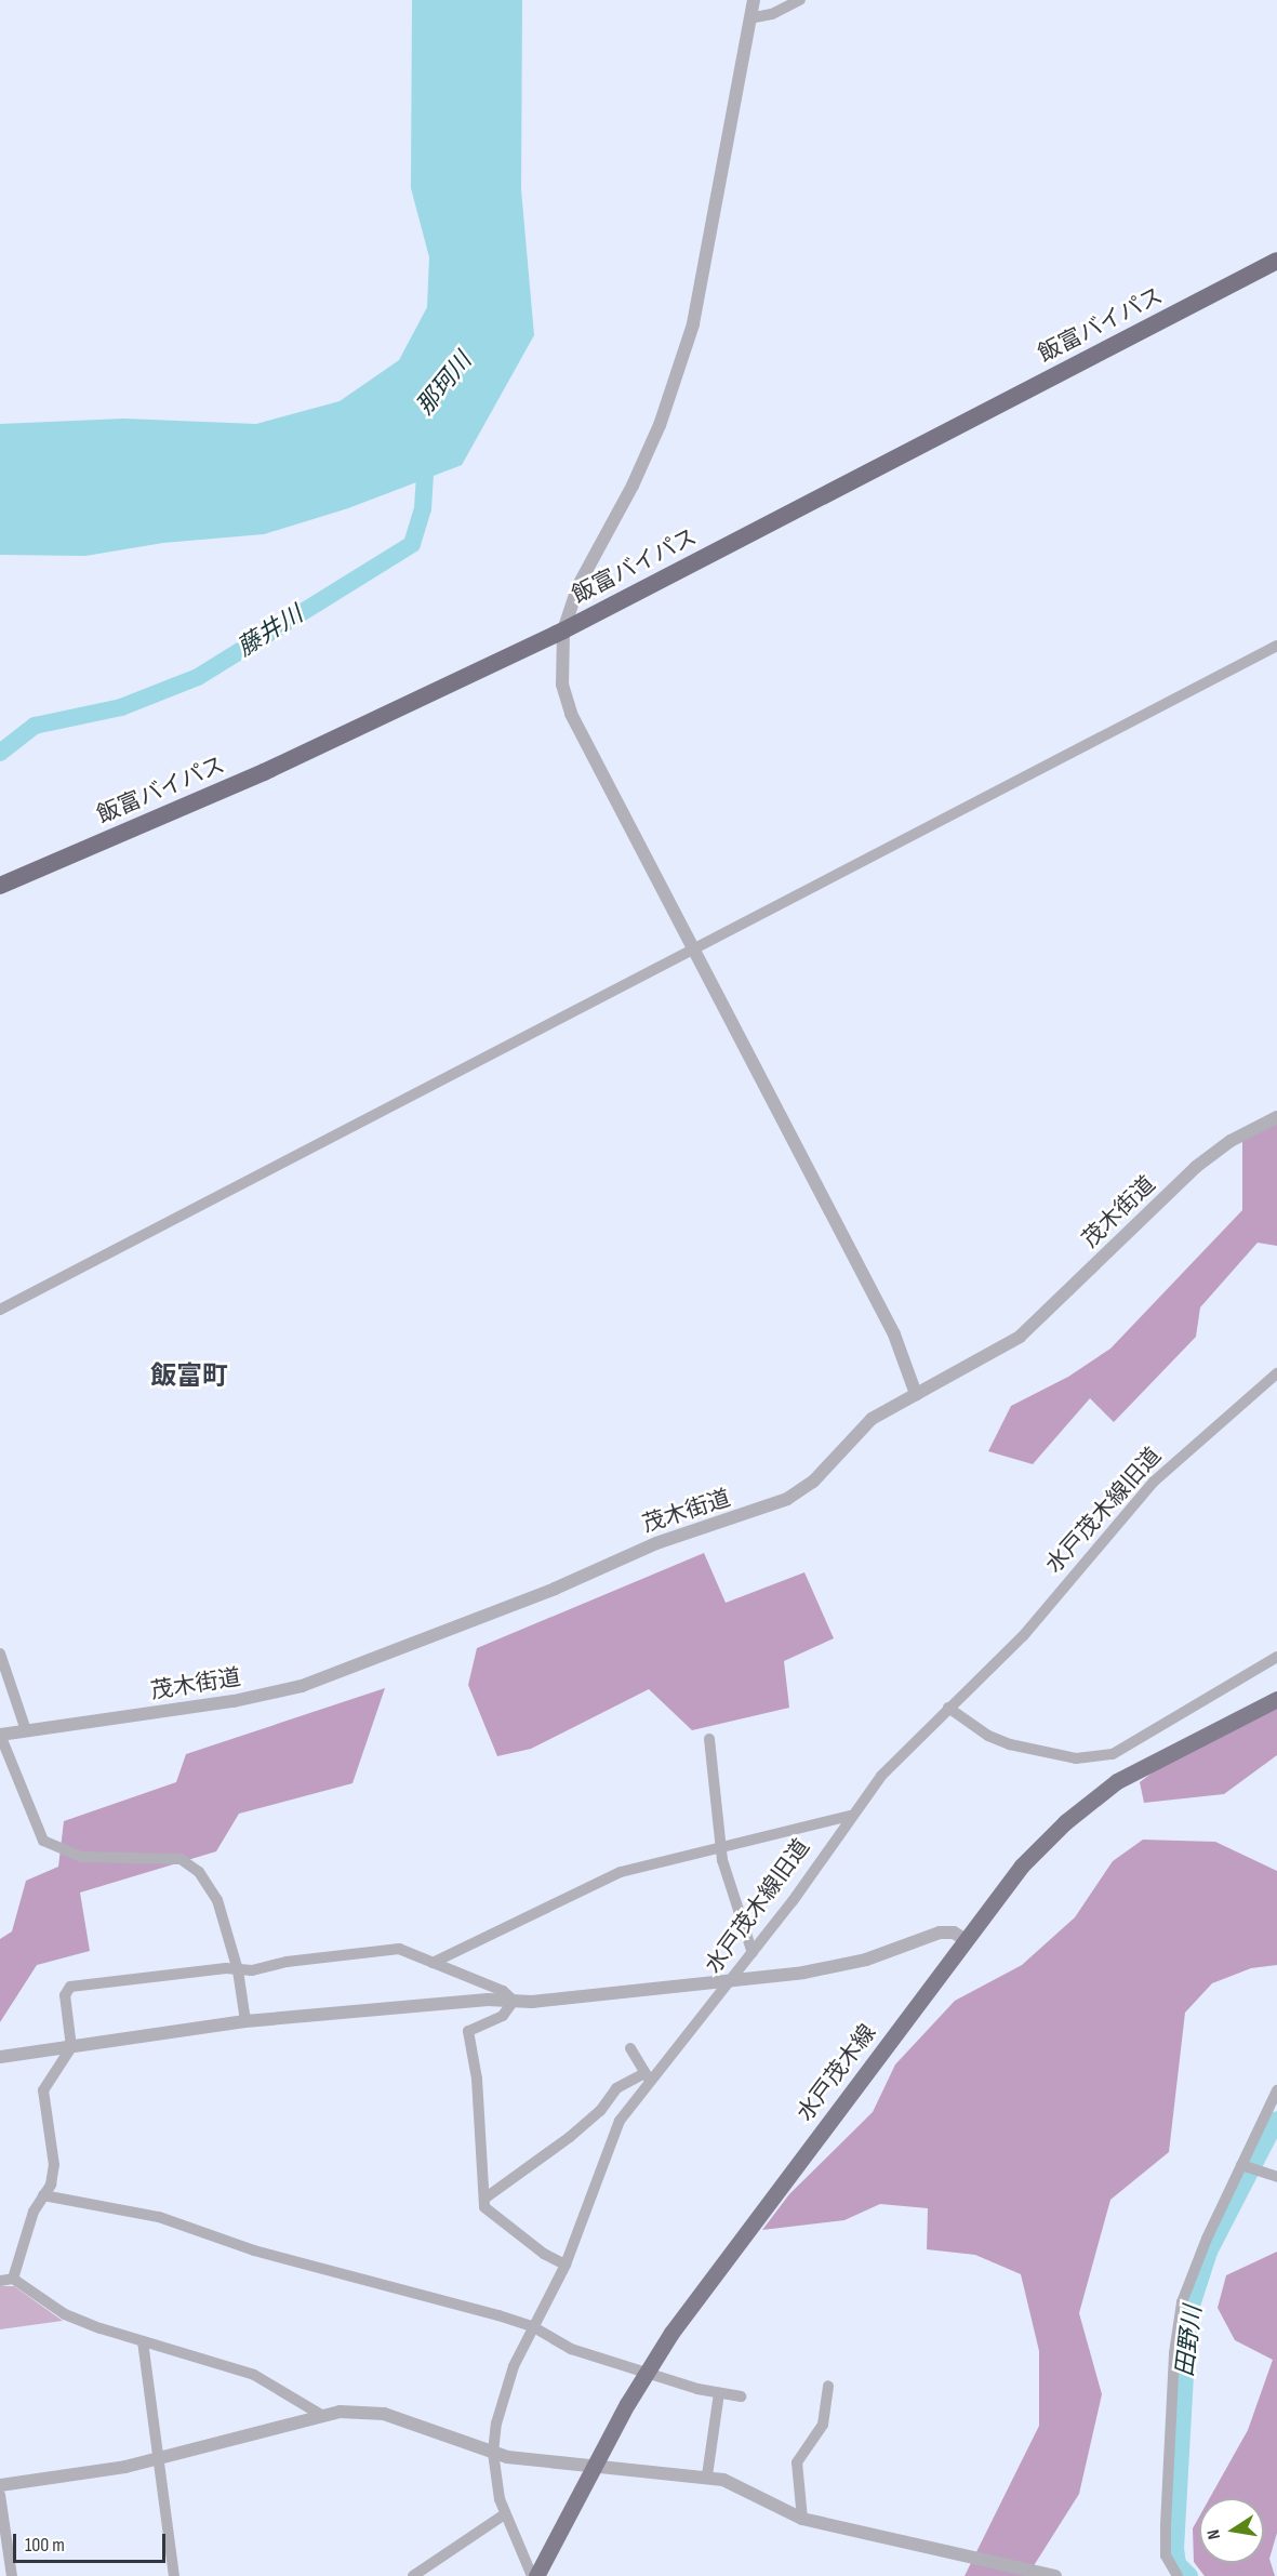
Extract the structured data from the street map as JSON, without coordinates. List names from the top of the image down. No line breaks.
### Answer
{"streets":{"highway":["飯富バイパス"],"main road":["水戸茂木線"],"street":["茂木街道","水戸茂木線旧道"]},"crossings":[["水戸茂木線旧道","水戸茂木線"]],"districts":["飯富町"],"water":["那珂川","藤井川","田野川"],"scale_bar":"100 m","north":"left"}
